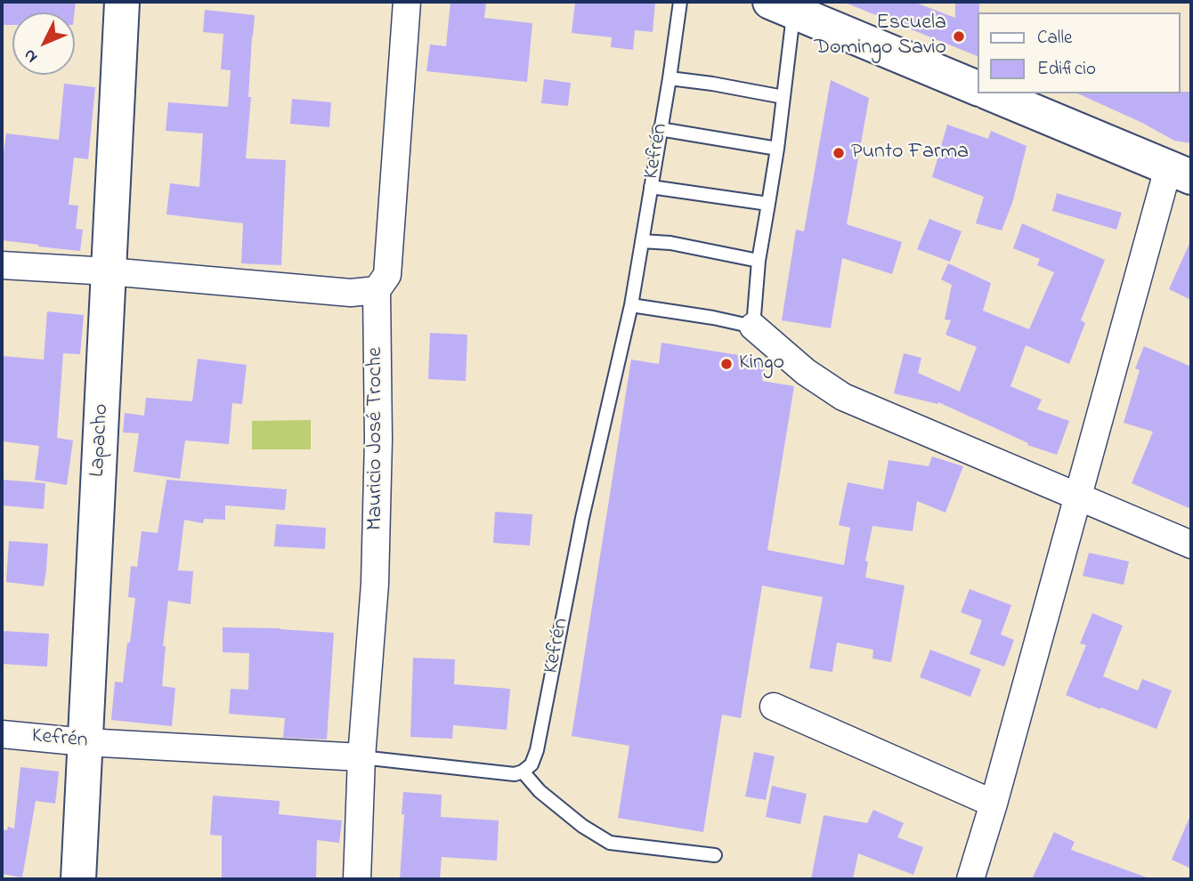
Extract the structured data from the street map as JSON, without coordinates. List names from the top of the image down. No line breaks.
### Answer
{"streets":{"street":["Kefrén","Mauricio José Troche","Lapacho"]},"crossings":[["Kefrén","Mauricio José Troche"],["Kefrén","Lapacho"]],"places":["Escuela Domingo Savio","Punto Farma","Kingo"],"legend":["Calle","Edificio"],"north":"bottom left"}
